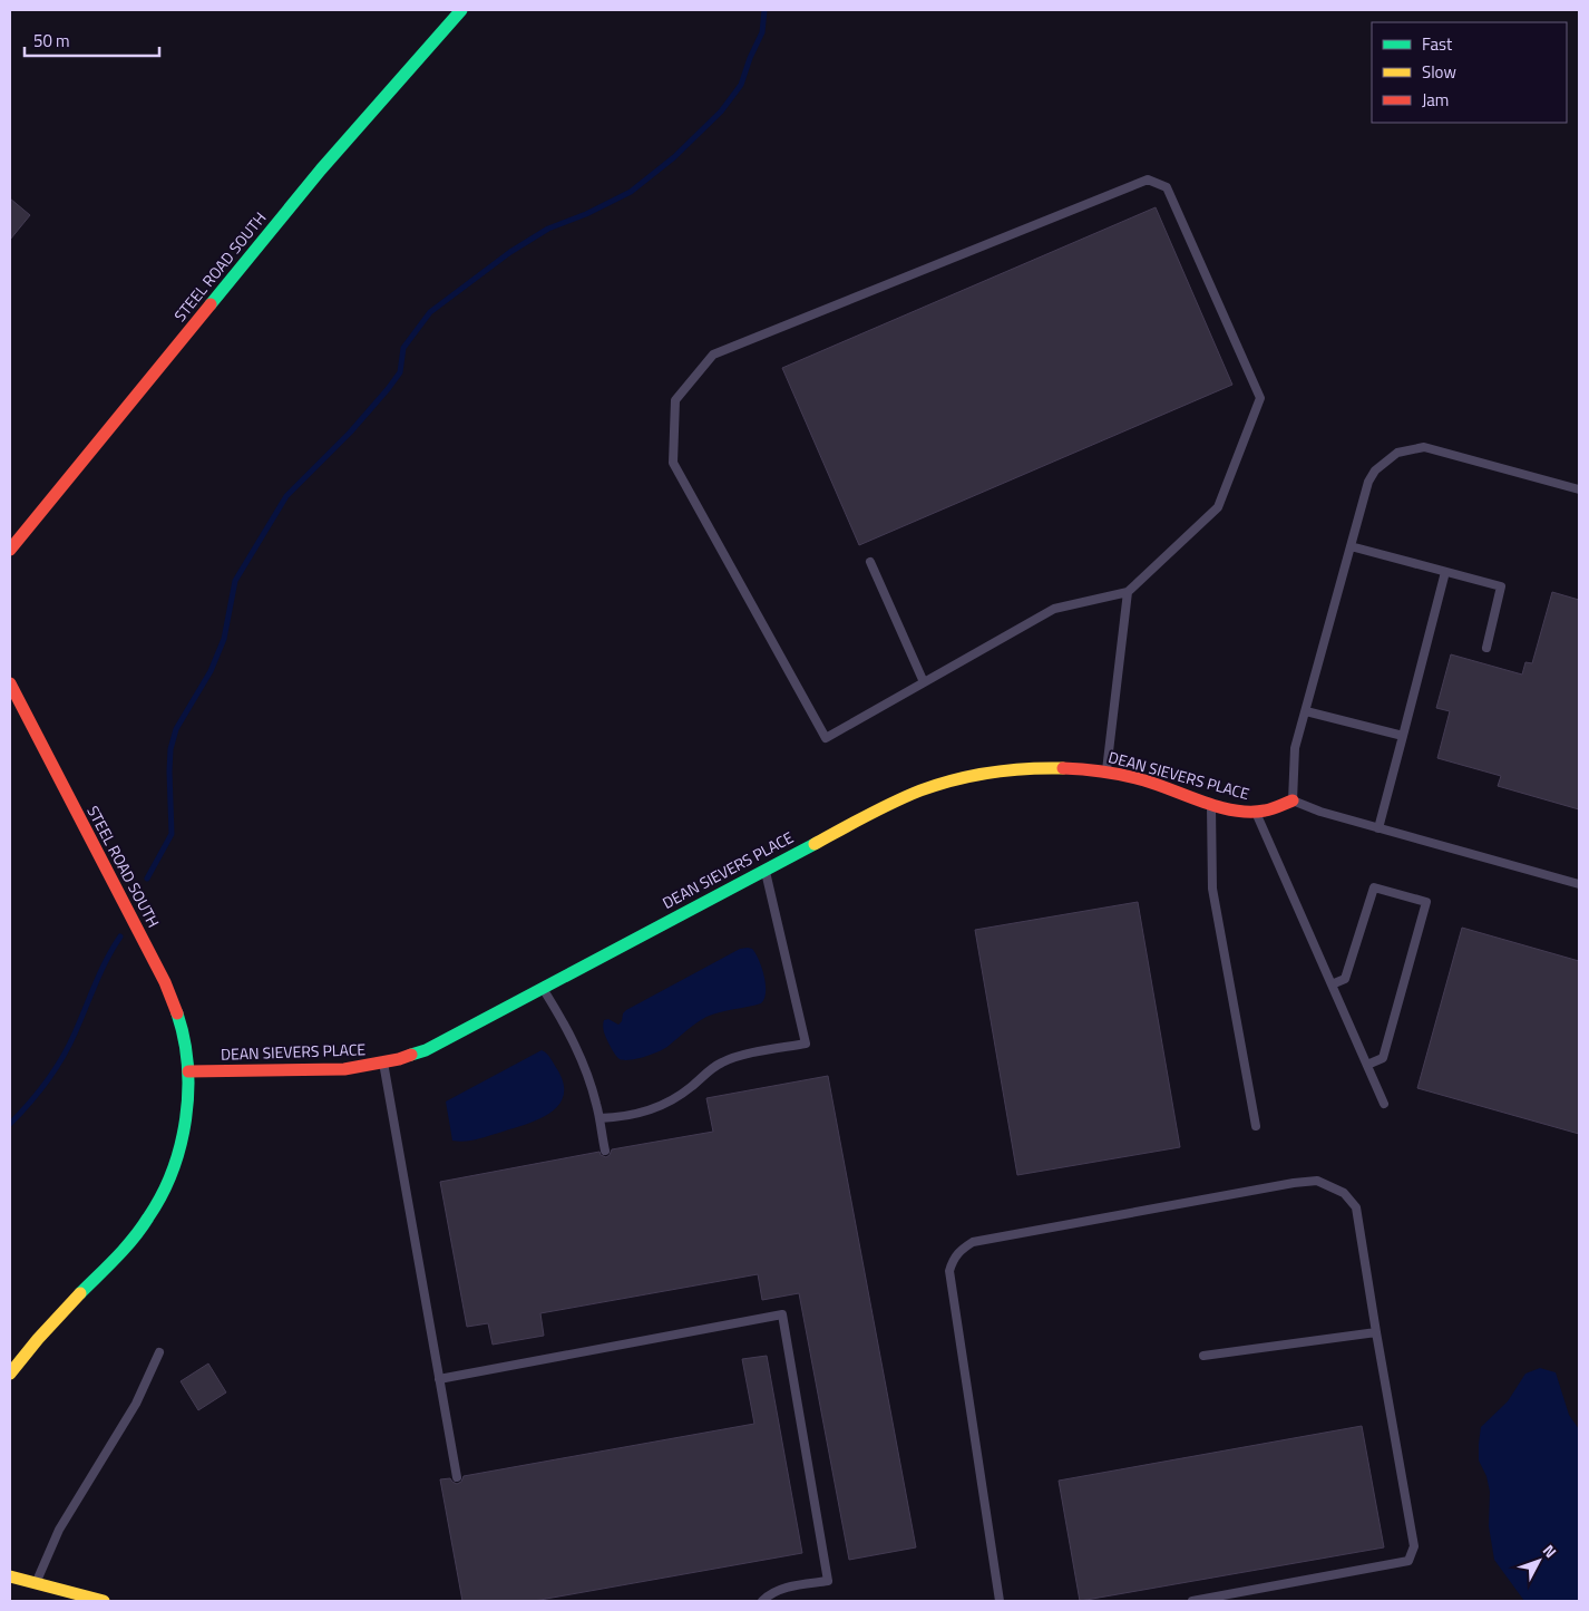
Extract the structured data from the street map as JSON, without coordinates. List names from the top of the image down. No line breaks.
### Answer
{"streets":{"street":["STEEL ROAD SOUTH","DEAN SIEVERS PLACE"]},"crossings":[["STEEL ROAD SOUTH","DEAN SIEVERS PLACE"]],"legend":["Fast","Slow","Jam"],"scale_bar":"50 m","north":"top right"}
